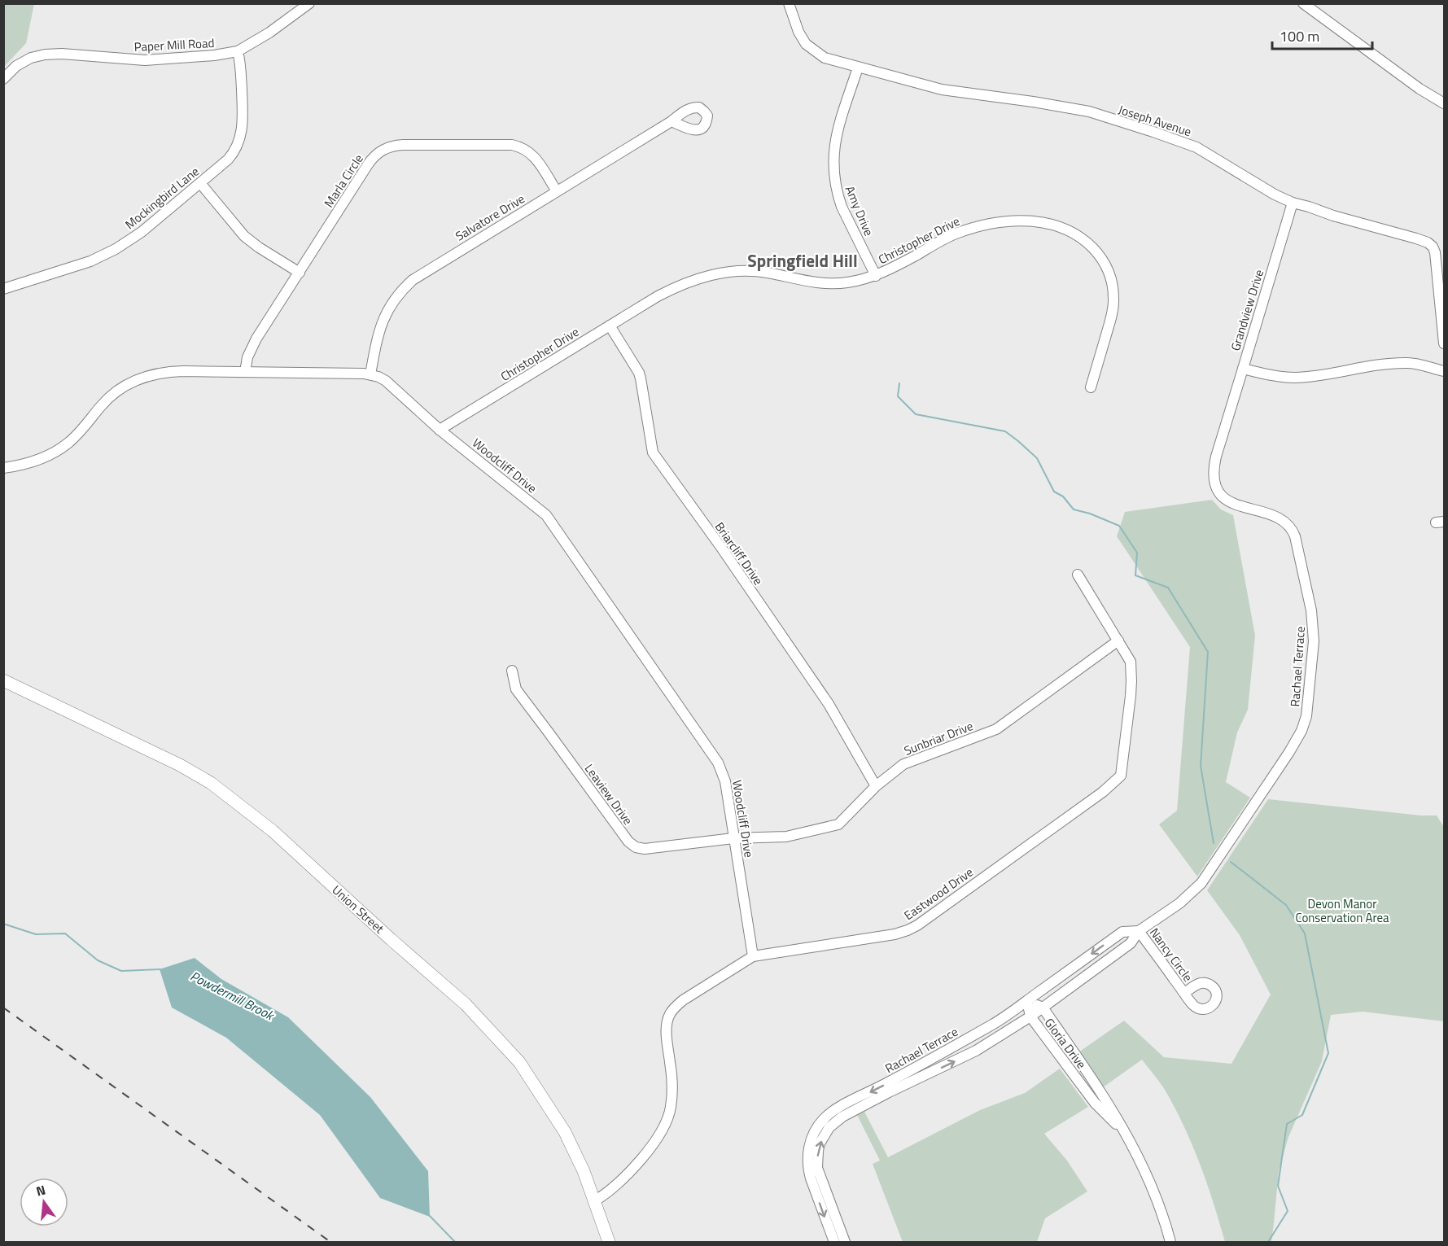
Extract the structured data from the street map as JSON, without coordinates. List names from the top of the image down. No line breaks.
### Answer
{"streets":{"main road":["Union Street"],"street":["Paper Mill Road","Joseph Avenue","Marla Circle","Mockingbird Lane","Amy Drive","Salvatore Drive","Christopher Drive","Grandview Drive","Woodcliff Drive","Briarcliff Drive","Rachael Terrace","Sunbriar Drive","Leaview Drive","Eastwood Drive","Nancy Circle","Gloria Drive"]},"crossings":[["Paper Mill Road","Mockingbird Lane"],["Joseph Avenue","Amy Drive"],["Joseph Avenue","Grandview Drive"],["Marla Circle","Salvatore Drive"],["Marla Circle","Woodcliff Drive"],["Amy Drive","Christopher Drive"],["Salvatore Drive","Woodcliff Drive"],["Christopher Drive","Woodcliff Drive"],["Christopher Drive","Briarcliff Drive"],["Grandview Drive","Rachael Terrace"],["Woodcliff Drive","Sunbriar Drive"],["Woodcliff Drive","Leaview Drive"],["Woodcliff Drive","Eastwood Drive"],["Briarcliff Drive","Sunbriar Drive"],["Rachael Terrace","Nancy Circle"],["Rachael Terrace","Gloria Drive"],["Sunbriar Drive","Leaview Drive"],["Sunbriar Drive","Eastwood Drive"],["Eastwood Drive","Union Street"]],"districts":["Springfield Hill"],"water":["Powdermill Brook"],"parks":["Devon Manor Conservation Area"],"scale_bar":"100 m","north":"top"}
